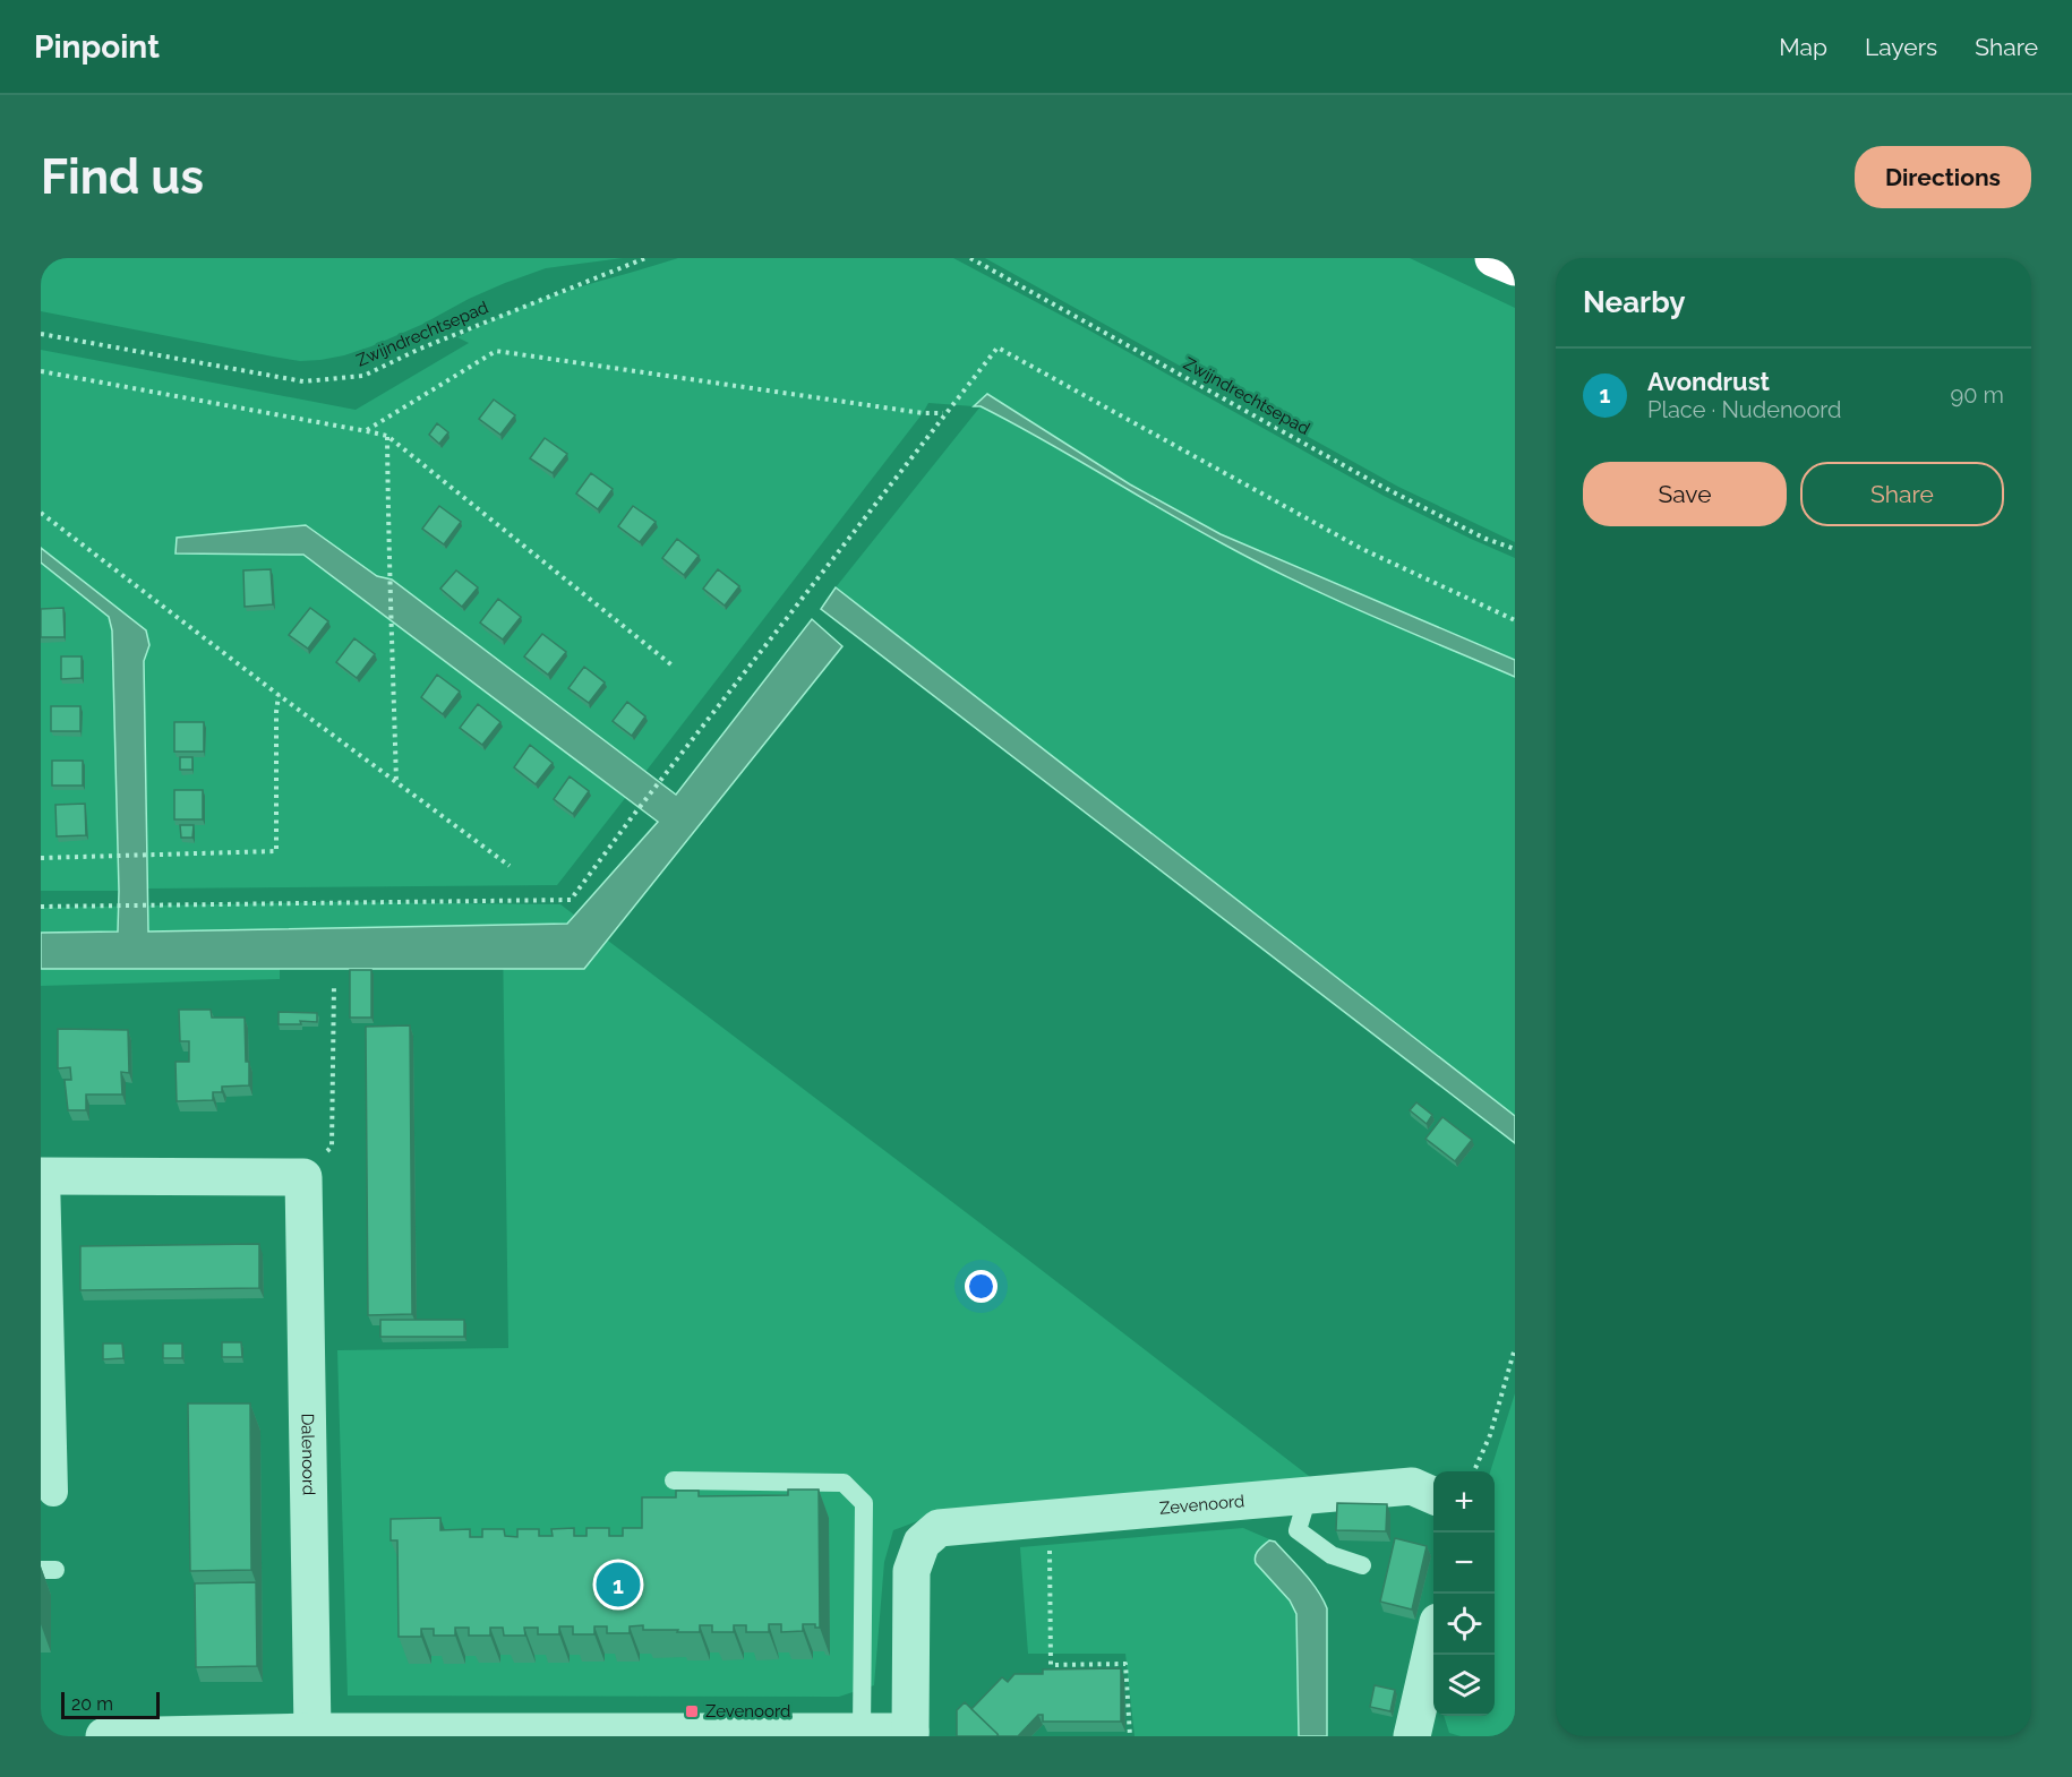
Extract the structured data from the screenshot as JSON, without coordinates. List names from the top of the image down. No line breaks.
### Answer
{"streets":{"street":["Dalenoord","Zevenoord"],"path":["Zwijndrechtsepad"]},"places":{"transit":["Zevenoord"]},"scale_bar":"20 m","page":{"header":"Pinpoint","nav":["Map","Layers","Share"],"buttons":["Directions",["Save","Share"]],"title":"Find us","heading":"Nearby","list":[{"mark":"1","name":"Avondrust","note":"Place · Nudenoord","value":"90 m"}],"map_buttons":["+","−"],"pins":"1","scale":"20 m"}}
